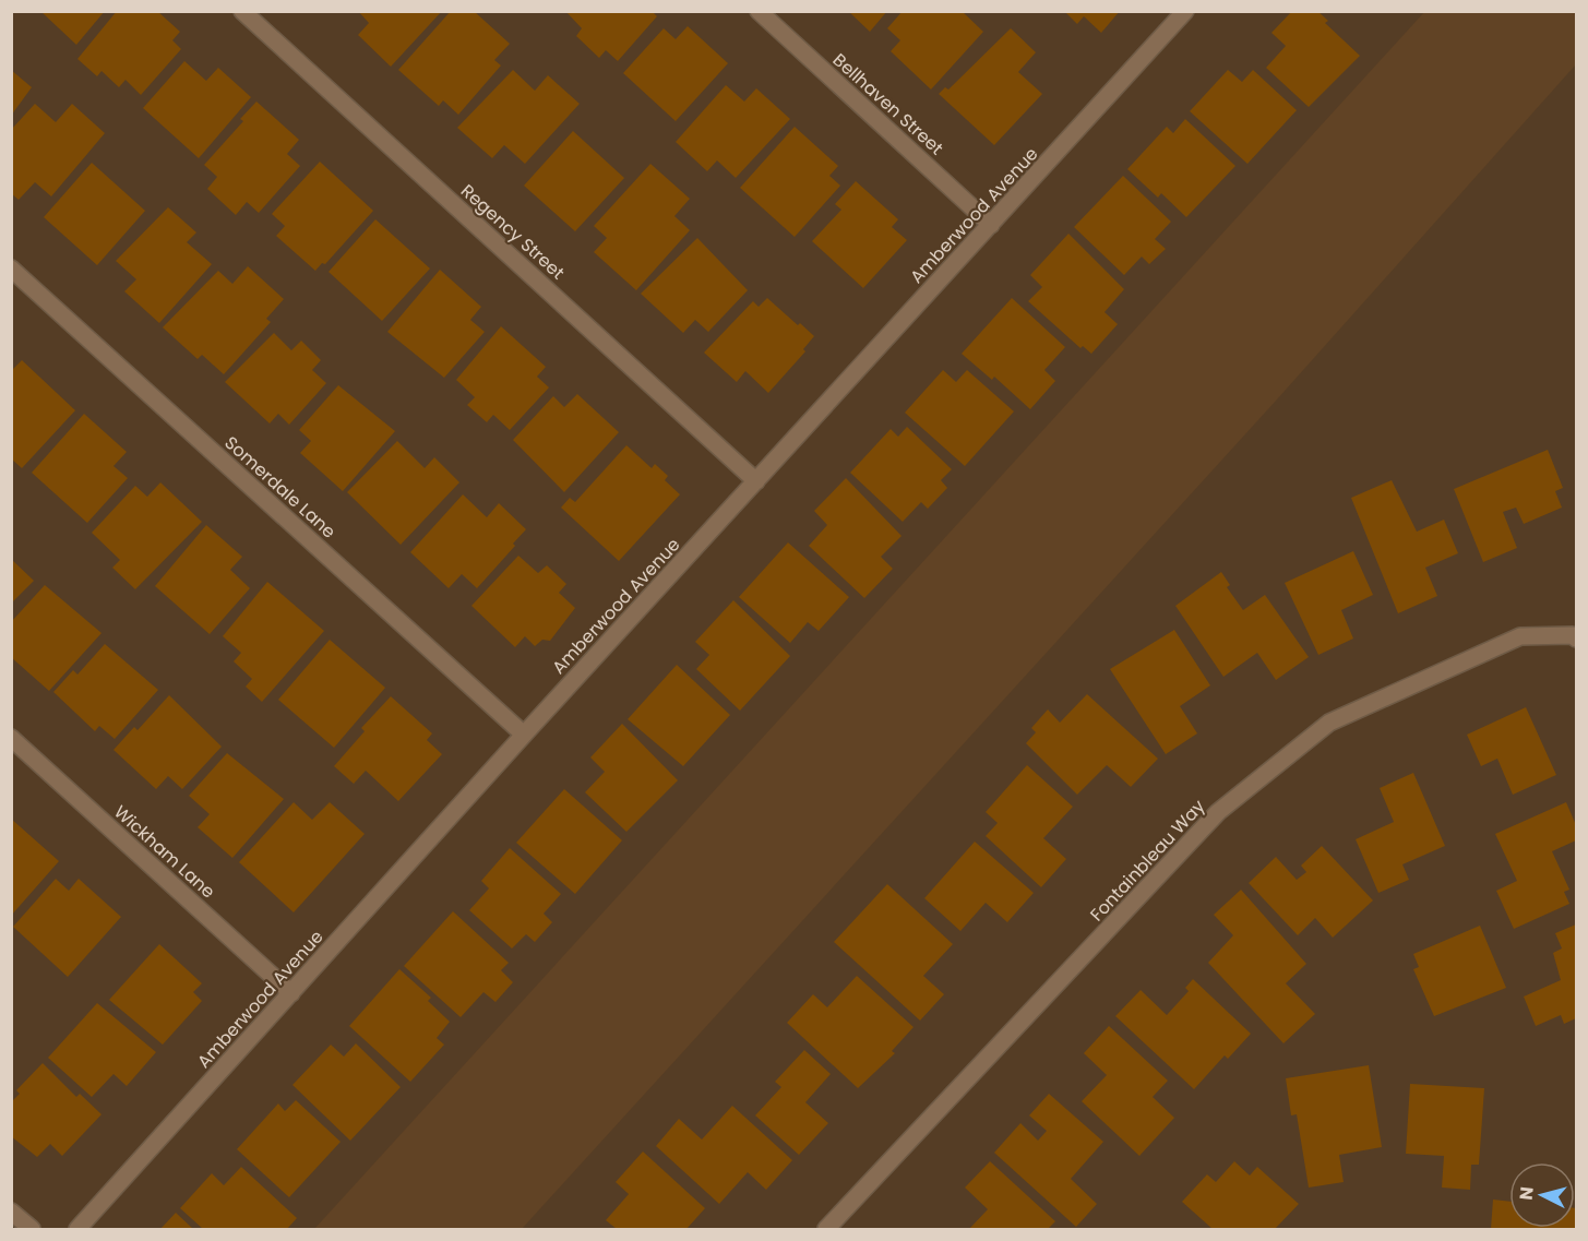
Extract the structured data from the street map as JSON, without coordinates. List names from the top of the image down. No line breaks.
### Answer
{"streets":{"street":["Bellhaven Street","Amberwood Avenue","Regency Street","Somerdale Lane","Wickham Lane","Fontainbleau Way"]},"crossings":[["Bellhaven Street","Amberwood Avenue"],["Amberwood Avenue","Regency Street"],["Amberwood Avenue","Somerdale Lane"],["Amberwood Avenue","Wickham Lane"]],"north":"left"}
